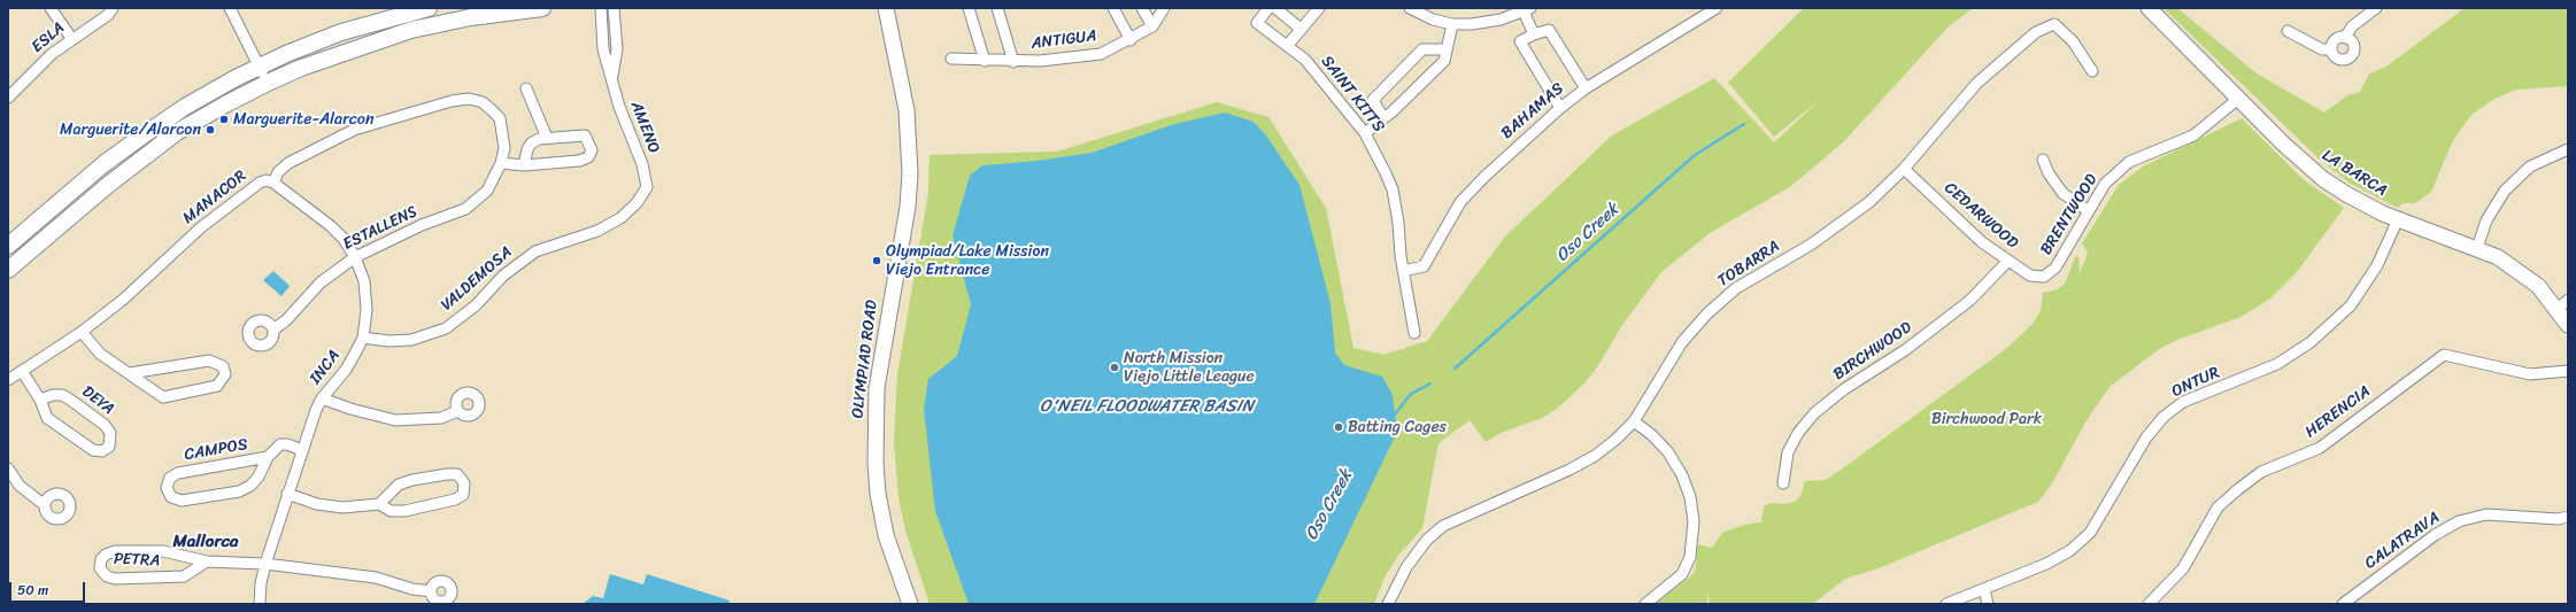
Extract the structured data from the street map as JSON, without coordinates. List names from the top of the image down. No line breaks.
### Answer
{"streets":{"main road":["LA BARCA","OLYMPIAD ROAD"],"street":["ESLA","ANTIGUA","SAINT KITTS","BAHAMAS","AMENO","MANACOR","BRENTWOOD","CEDARWOOD","ESTALLENS","TOBARRA","VALDEMOSA","BIRCHWOOD","INCA","ONTUR","DEYA","HERENCIA","CAMPOS","CALATRAVA","PETRA"]},"crossings":[["SAINT KITTS","BAHAMAS"],["AMENO","VALDEMOSA"],["LA BARCA","BRENTWOOD"],["LA BARCA","ONTUR"],["MANACOR","ESTALLENS"],["MANACOR","INCA"],["MANACOR","DEYA"],["BRENTWOOD","CEDARWOOD"],["CEDARWOOD","TOBARRA"],["CEDARWOOD","BIRCHWOOD"],["ESTALLENS","INCA"],["VALDEMOSA","INCA"],["INCA","CAMPOS"],["INCA","PETRA"]],"districts":["Mallorca"],"water":["Oso Creek","O'NEIL FLOODWATER BASIN"],"parks":["Birchwood Park"],"places":["Marguerite-Alarcon","Marguerite/Alarcon","Olympiad/Lake Mission Viejo Entrance","North Mission Viejo Little League","Batting Cages"],"scale_bar":"50 m"}
